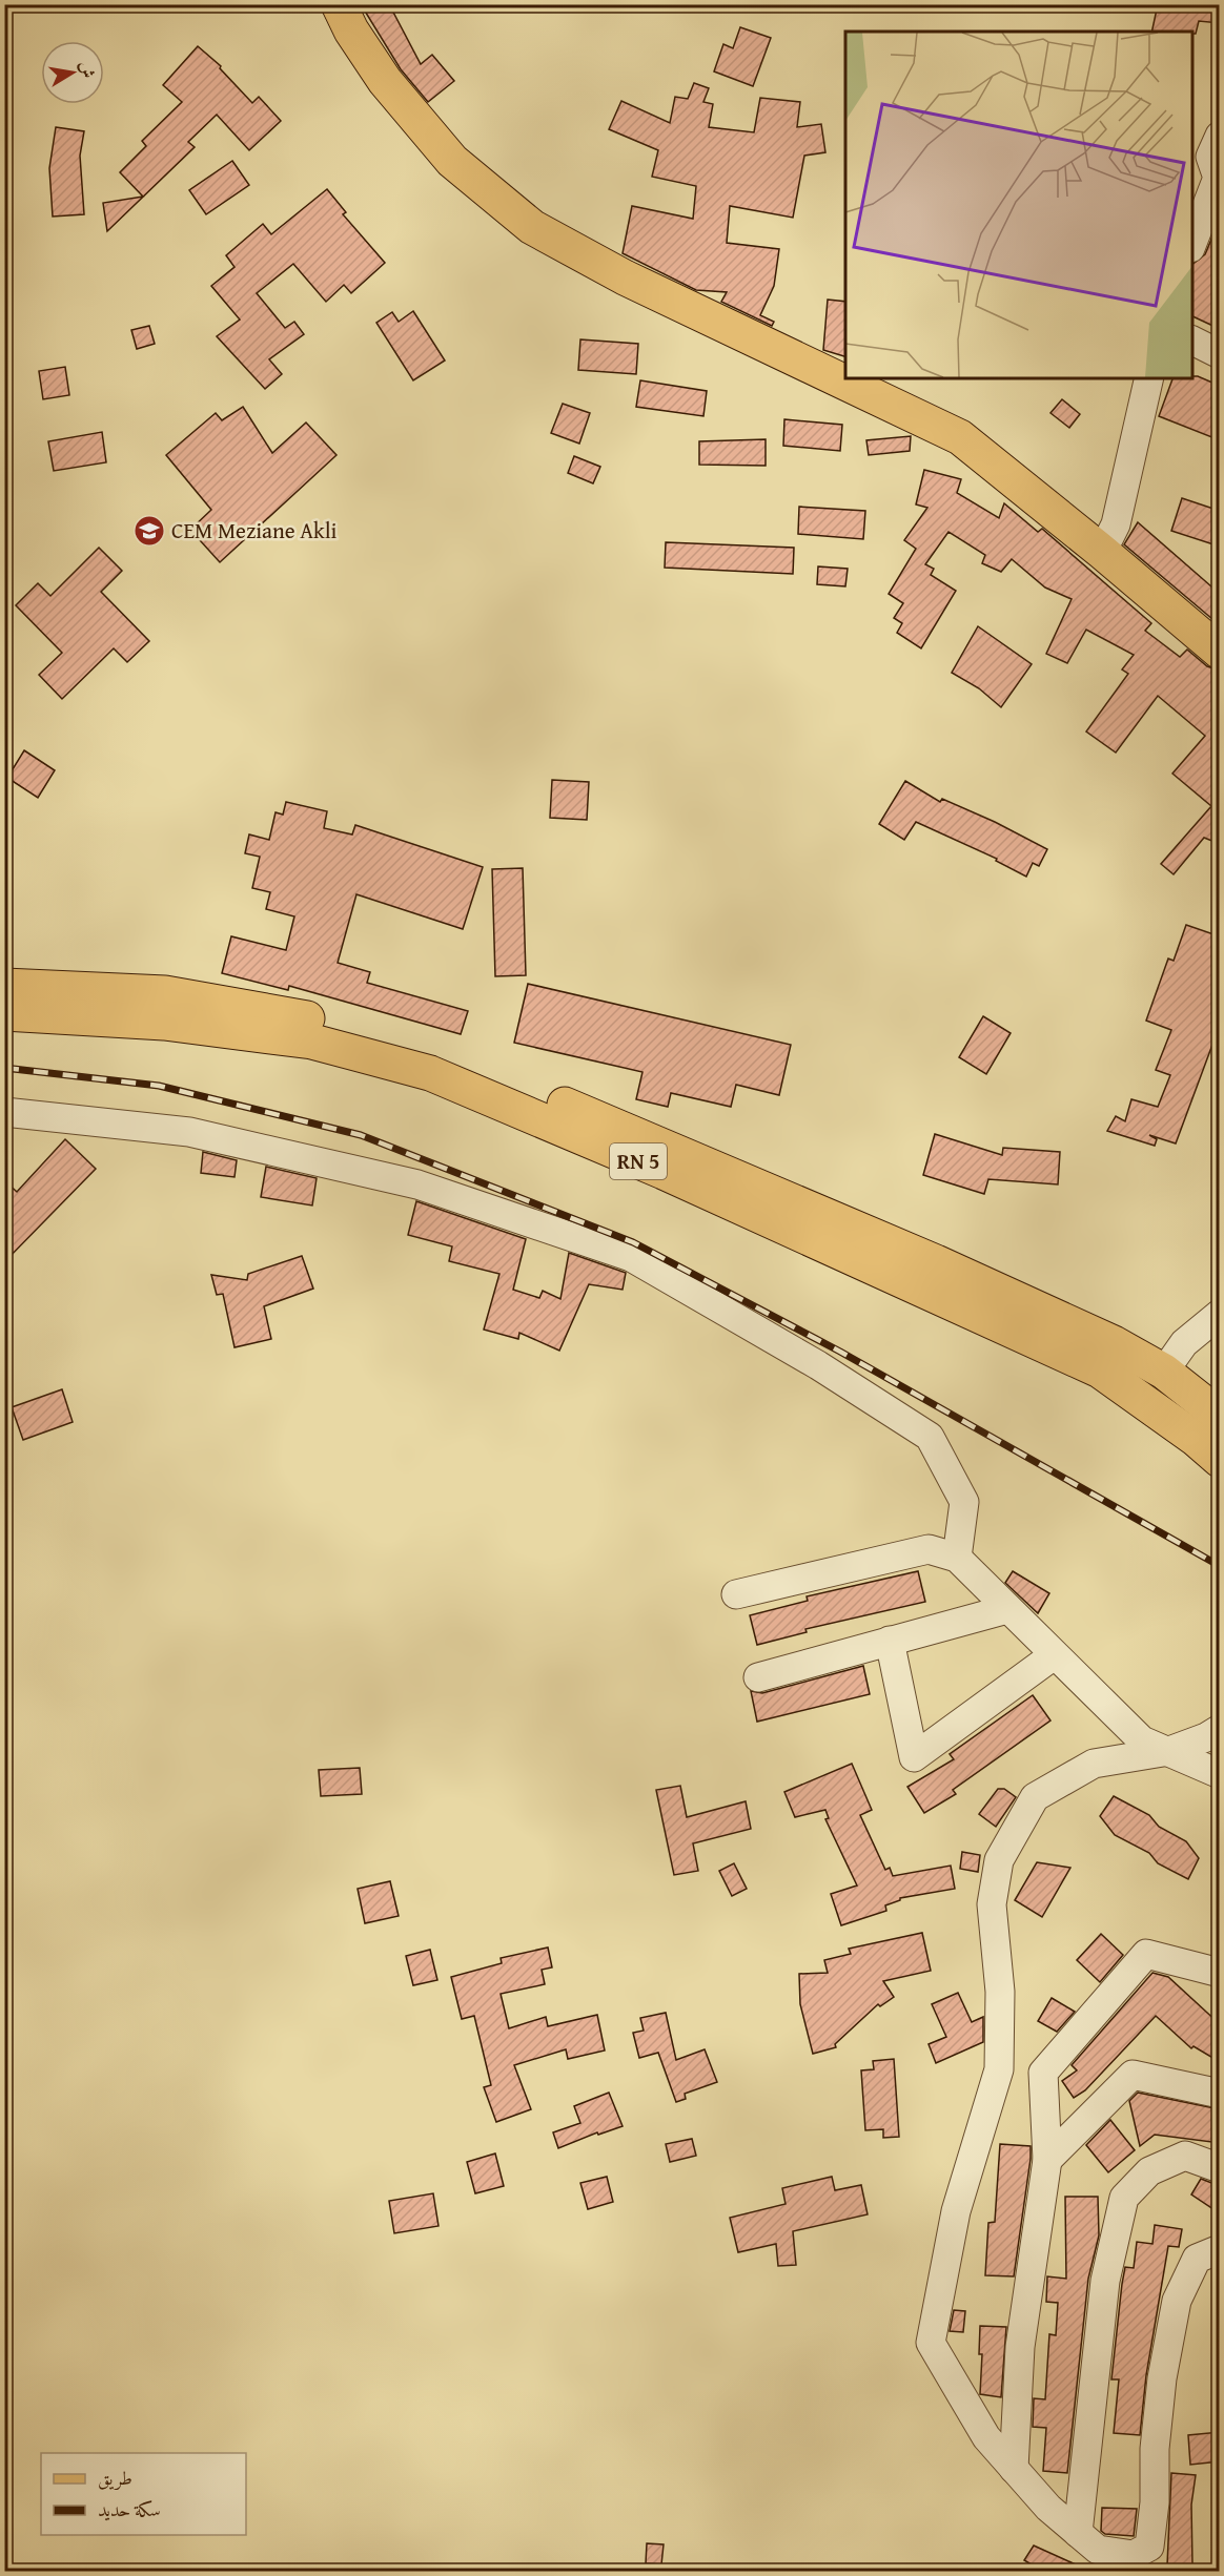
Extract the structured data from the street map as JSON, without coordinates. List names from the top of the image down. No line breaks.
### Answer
{"streets":{"main road":["RN 5"]},"places":{"school or university":["CEM Meziane Akli"]},"legend":["طريق","سكة حديد"],"north":"right"}
